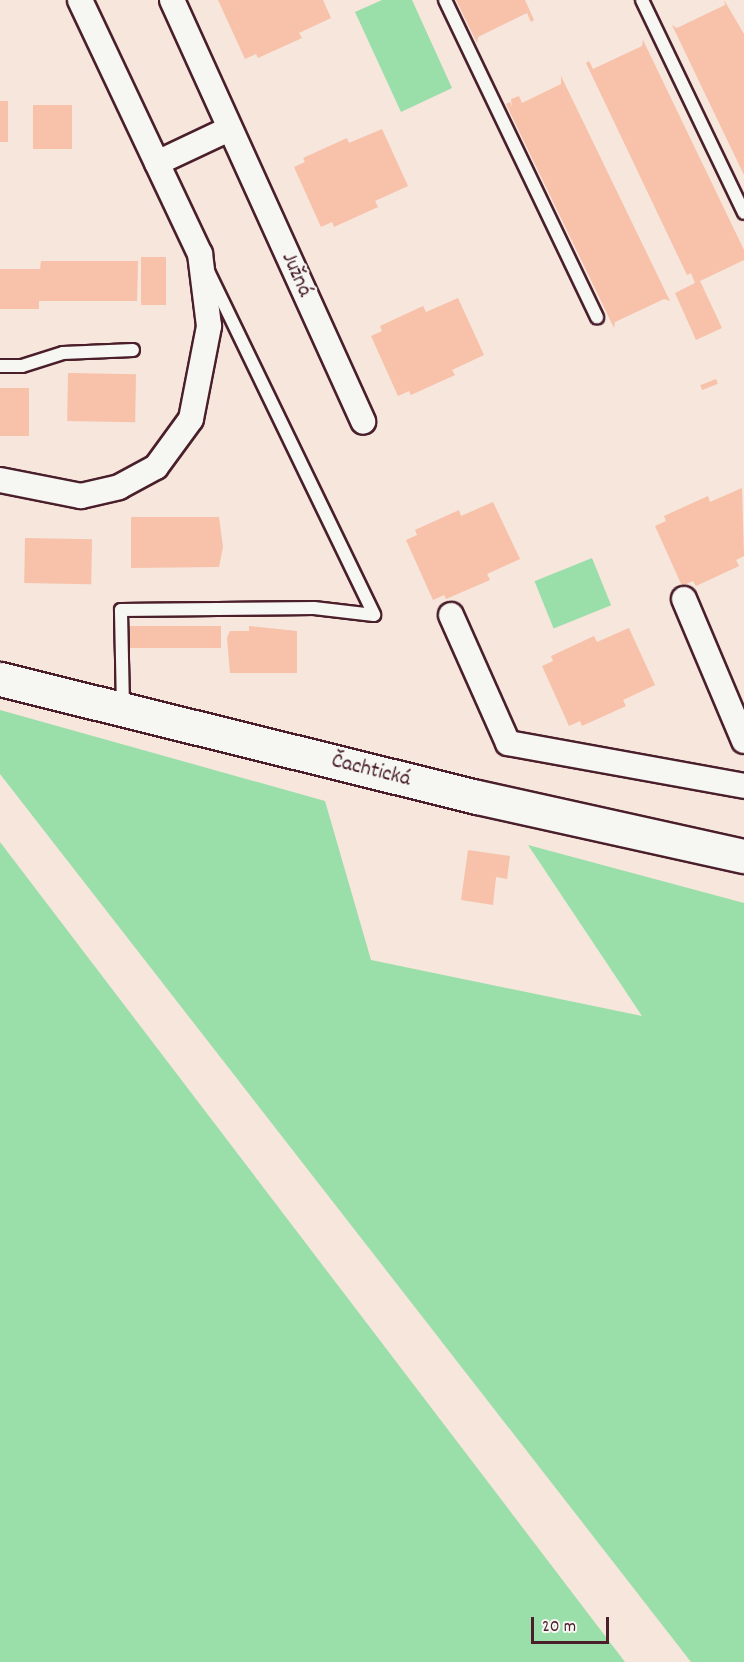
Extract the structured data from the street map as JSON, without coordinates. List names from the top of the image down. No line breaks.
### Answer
{"streets":{"main road":["Čachtická"],"street":["Južná"]},"scale_bar":"20 m"}
